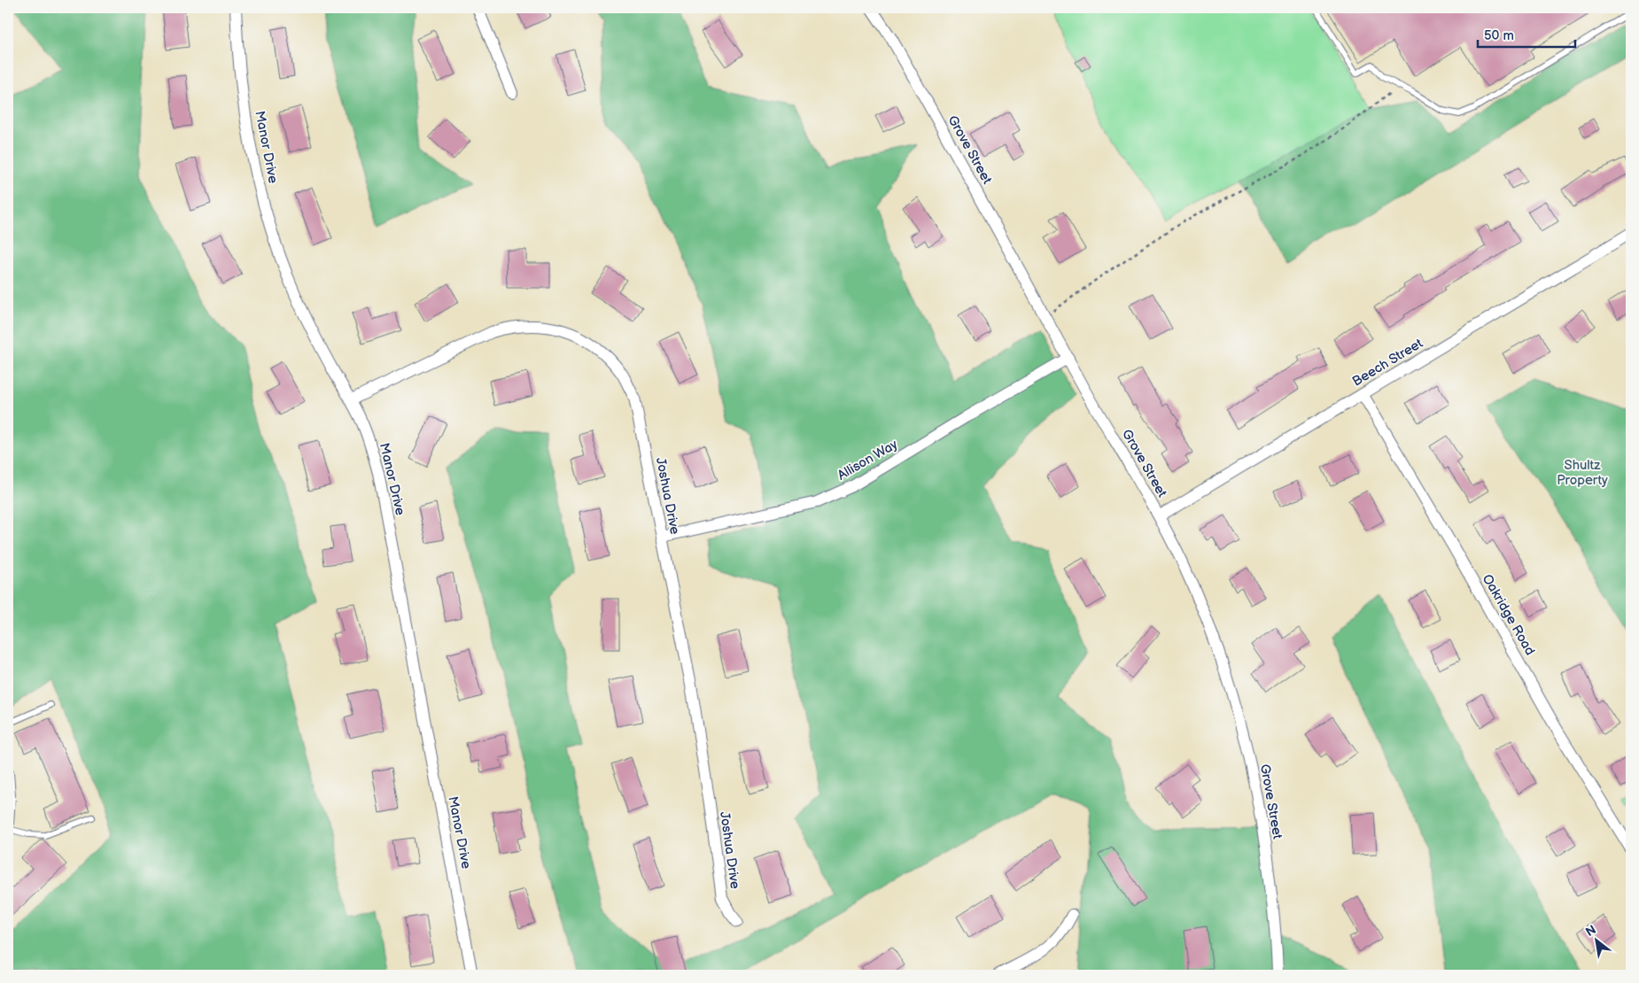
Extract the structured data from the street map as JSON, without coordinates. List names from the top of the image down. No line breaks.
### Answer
{"streets":{"street":["Manor Drive","Grove Street","Beech Street","Allison Way","Joshua Drive","Oakridge Road"]},"crossings":[["Manor Drive","Joshua Drive"],["Grove Street","Beech Street"],["Grove Street","Allison Way"],["Beech Street","Oakridge Road"],["Allison Way","Joshua Drive"]],"parks":["Shultz Property"],"scale_bar":"50 m","north":"top left"}
